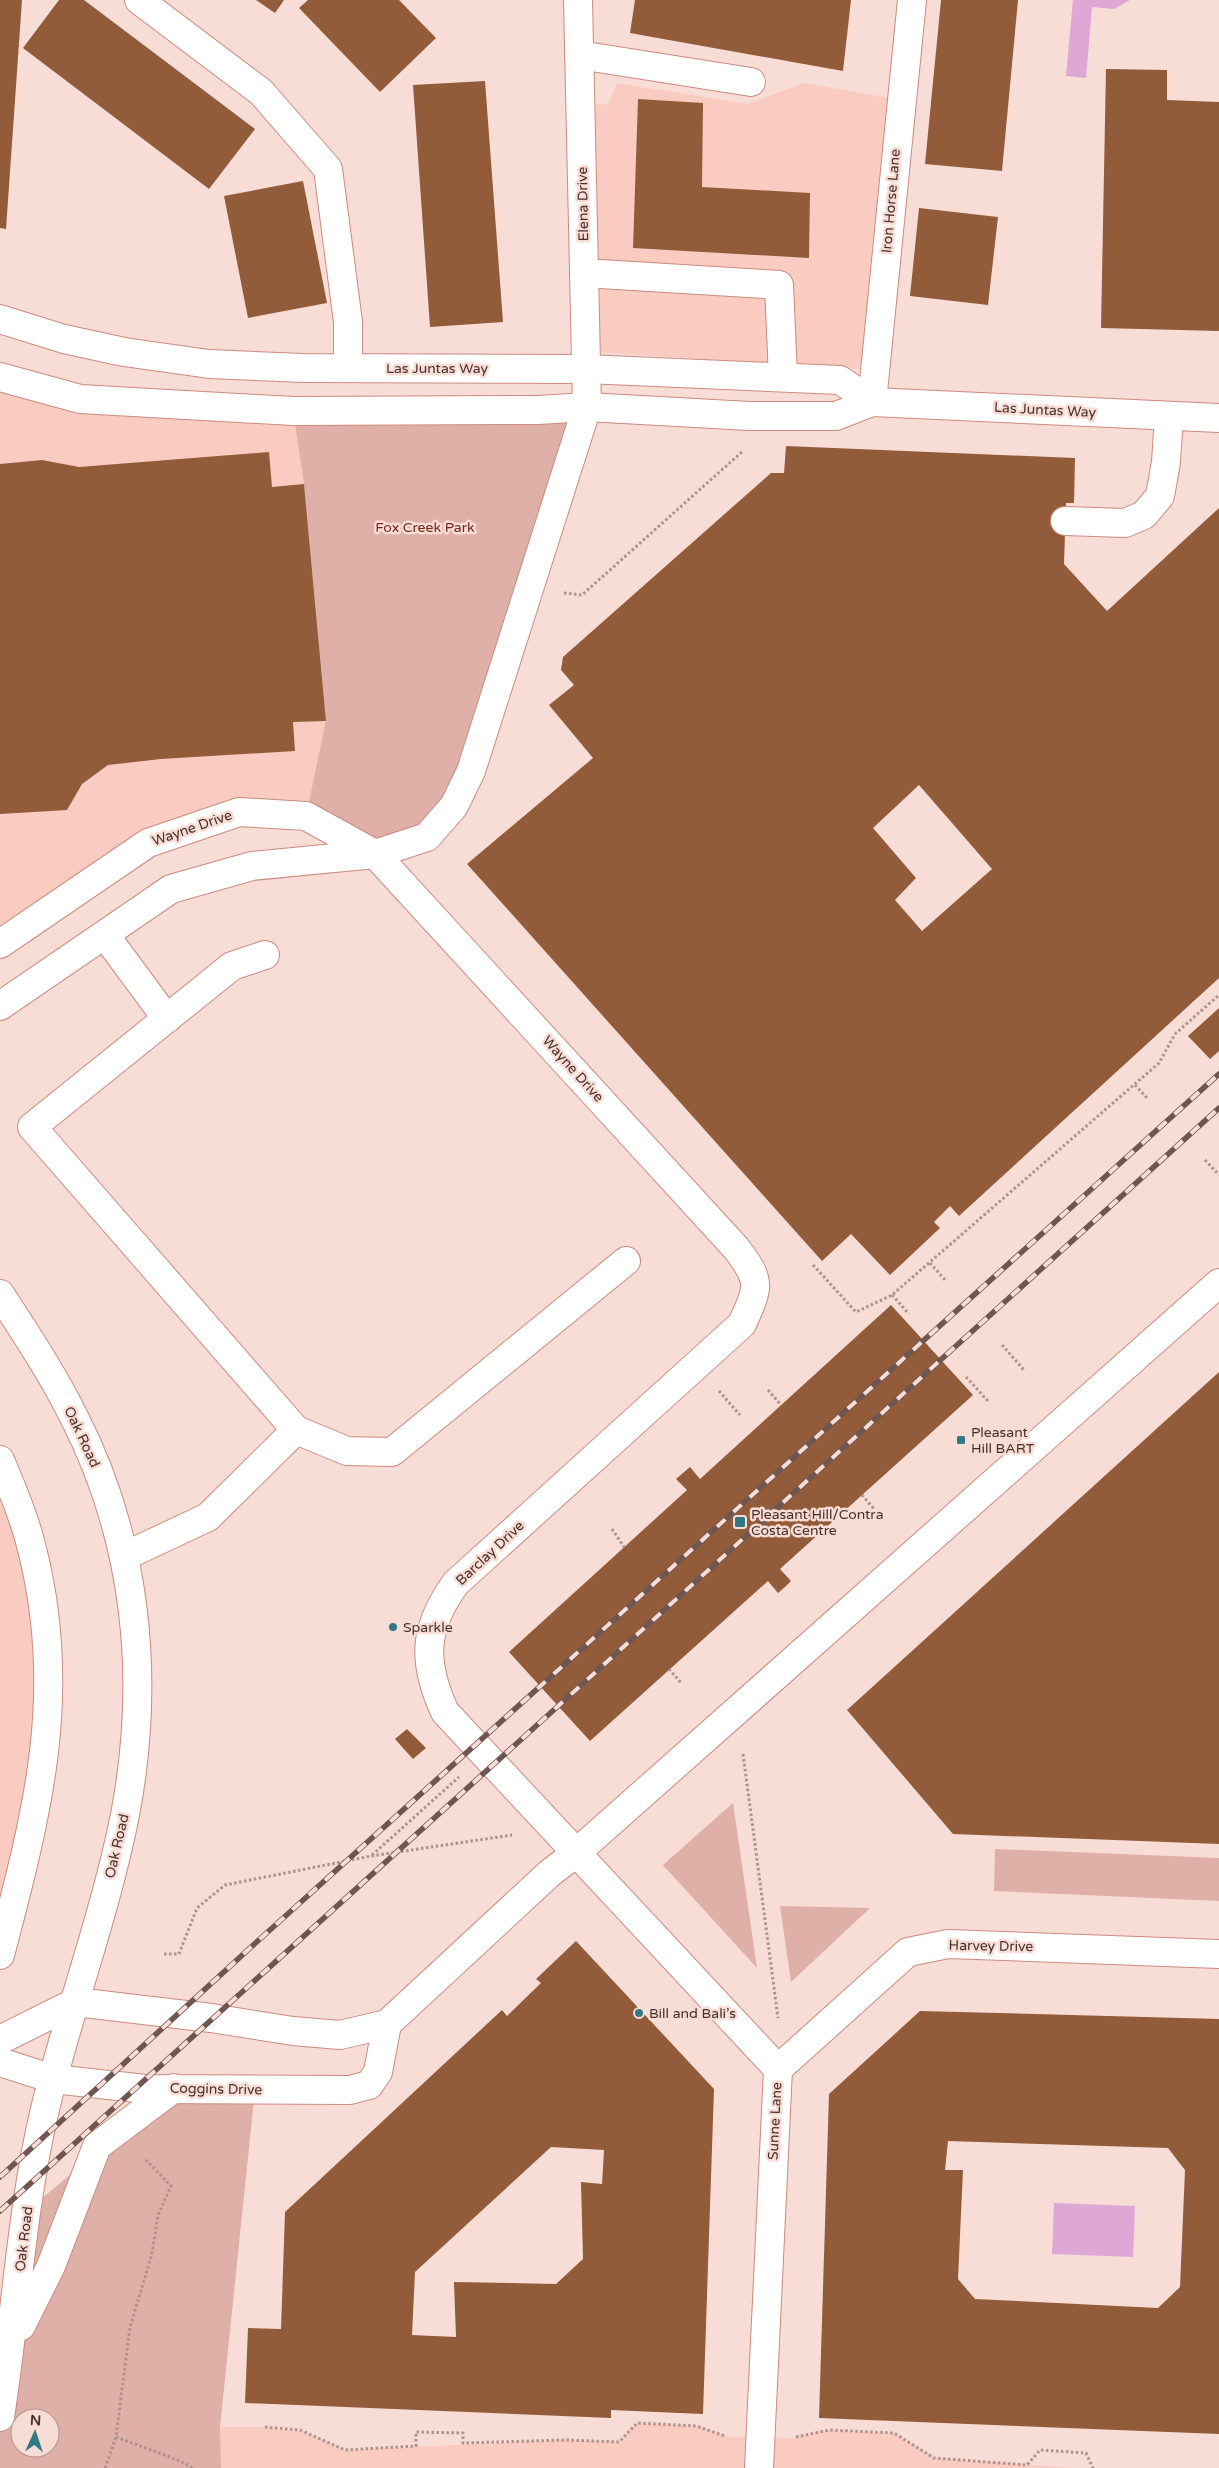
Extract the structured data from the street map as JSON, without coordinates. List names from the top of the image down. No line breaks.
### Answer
{"streets":{"street":["Iron Horse Lane","Elena Drive","Las Juntas Way","Wayne Drive","Oak Road","Barclay Drive","Harvey Drive","Coggins Drive","Sunne Lane"]},"crossings":[["Iron Horse Lane","Las Juntas Way"],["Elena Drive","Las Juntas Way"],["Elena Drive","Wayne Drive"],["Wayne Drive","Barclay Drive"],["Oak Road","Coggins Drive"],["Barclay Drive","Sunne Lane"],["Harvey Drive","Sunne Lane"]],"parks":["Fox Creek Park"],"places":{"transit":["Pleasant Hill BART","Pleasant Hill/Contra Costa Centre"],"other":["Sparkle","Bill and Bali’s"]},"north":"top"}
